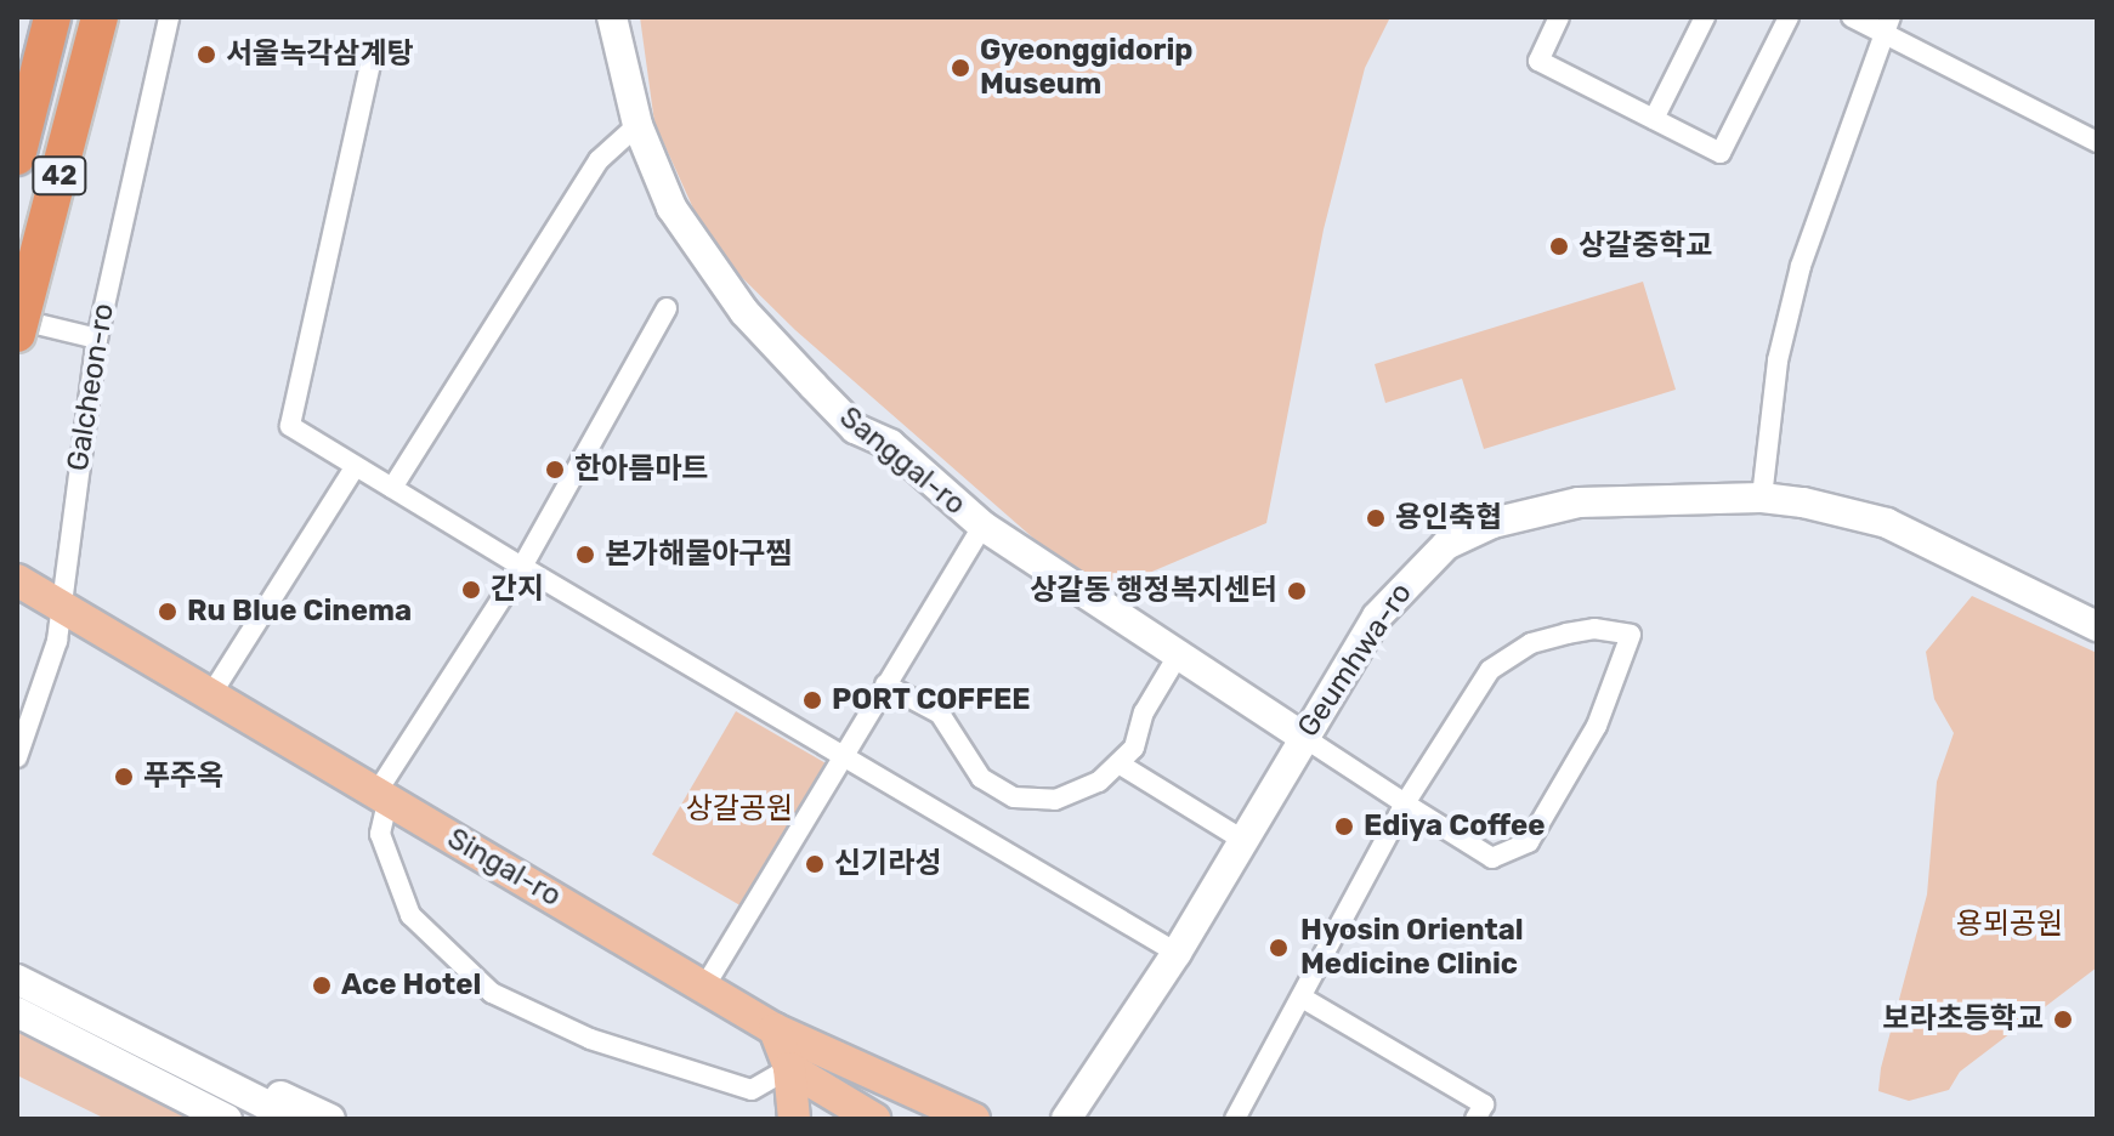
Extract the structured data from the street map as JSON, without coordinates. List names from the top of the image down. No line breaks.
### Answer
{"streets":{"highway":["42"],"main road":["Singal-ro"],"street":["Galcheon-ro","Sanggal-ro","Geumhwa-ro"]},"crossings":[["Galcheon-ro","Singal-ro"],["Sanggal-ro","Geumhwa-ro"]],"parks":["상갈공원","용뫼공원"],"places":["서울녹각삼계탕","Gyeonggidorip Museum","상갈중학교","한아름마트","용인축협","본가해물아구찜","간지","상갈동 행정복지센터","Ru Blue Cinema","PORT COFFEE","푸주옥","Ediya Coffee","신기라성","Hyosin Oriental Medicine Clinic","Ace Hotel","보라초등학교"]}
